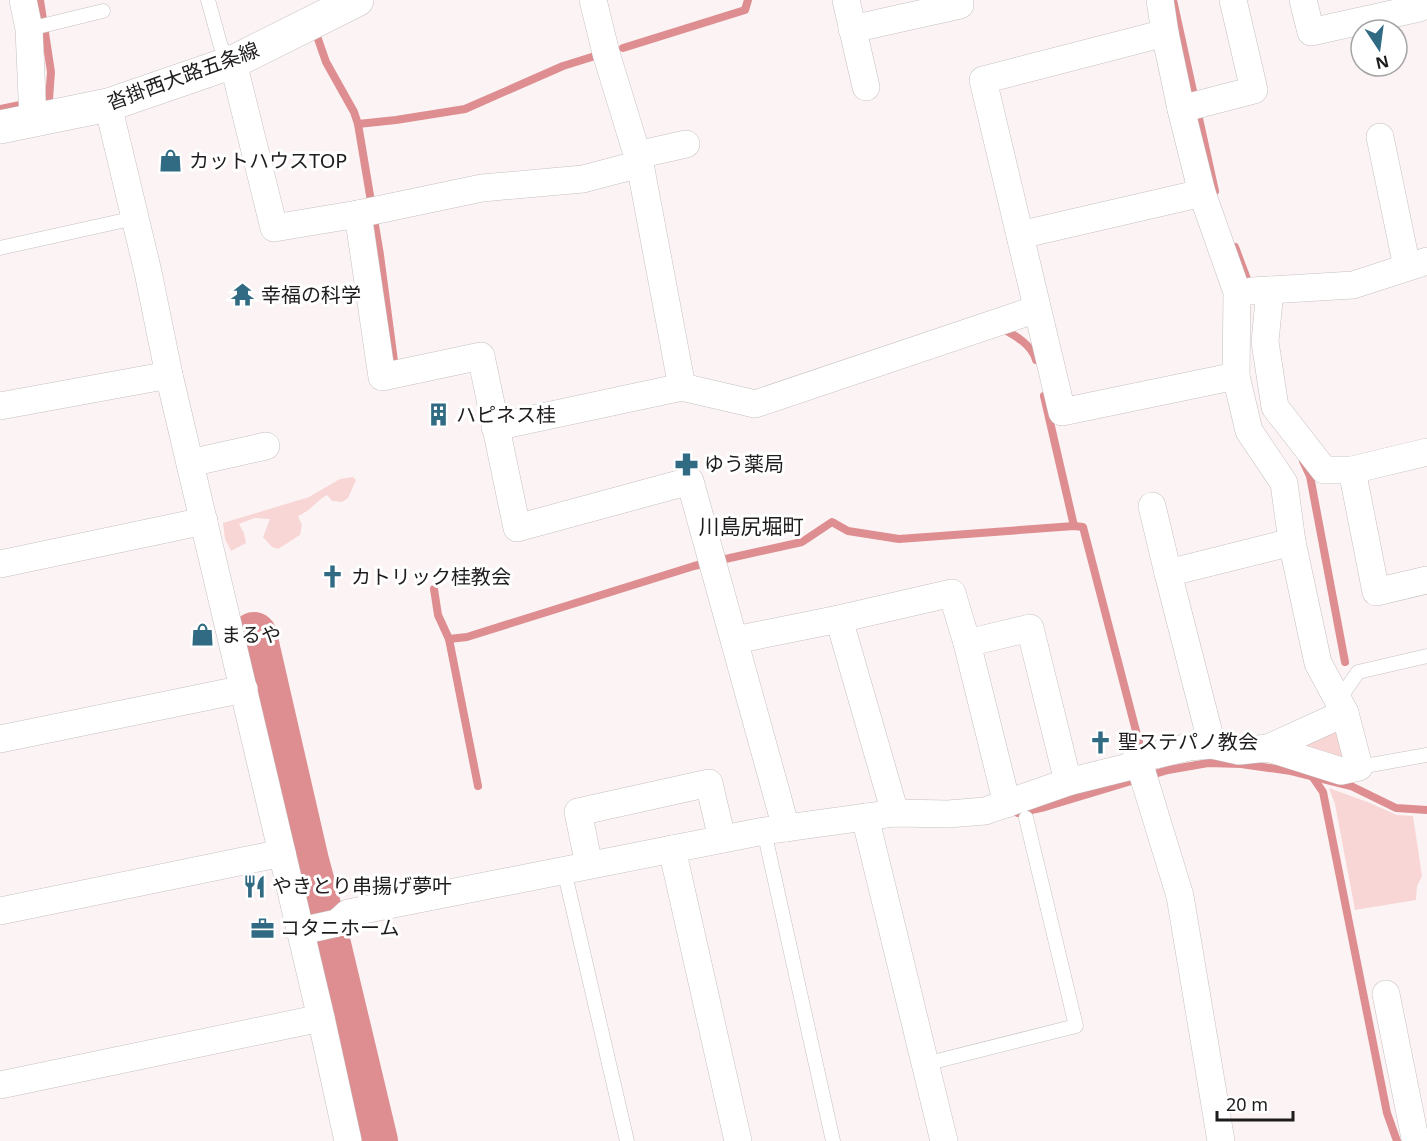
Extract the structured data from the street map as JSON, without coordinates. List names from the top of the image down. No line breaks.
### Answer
{"streets":{"main road":["沓掛西大路五条線"]},"districts":["川島尻堀町"],"places":{"shop":["カットハウスTOP","まるや"],"temple":["幸福の科学"],"building":["ハピネス桂"],"pharmacy":["ゆう薬局"],"church":["カトリック桂教会","聖ステパノ教会"],"restaurant":["やきとり串揚げ夢叶"],"office":["コタニホーム"]},"scale_bar":"20 m","north":"bottom"}
